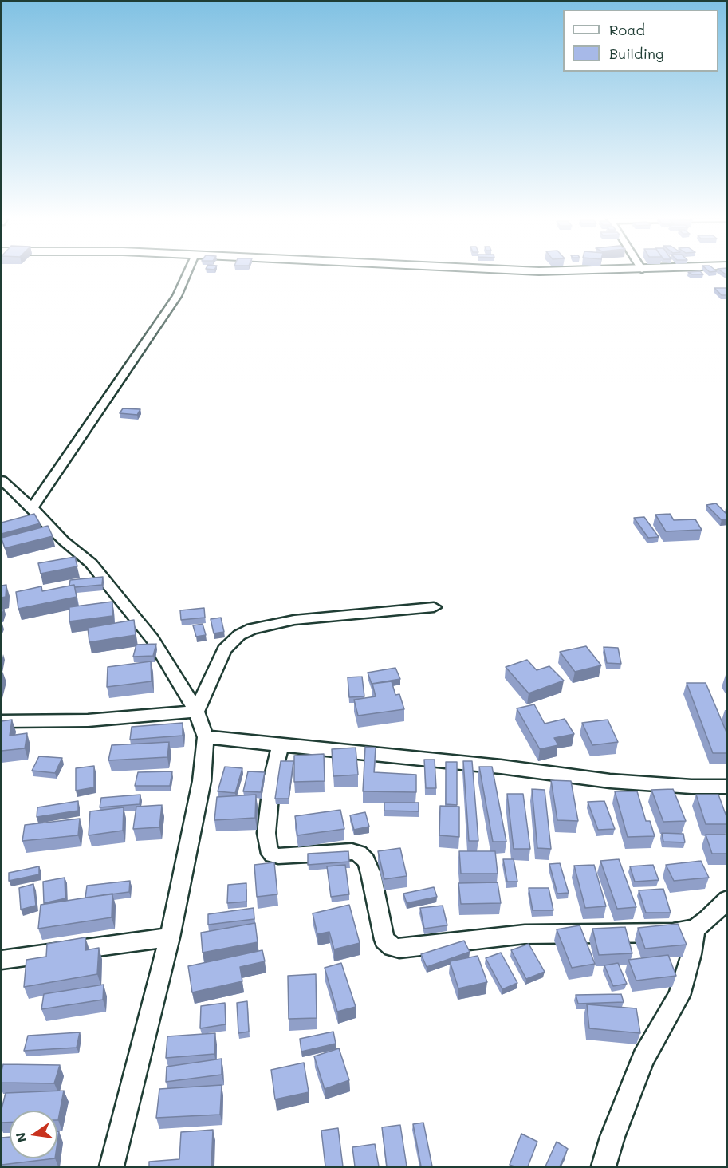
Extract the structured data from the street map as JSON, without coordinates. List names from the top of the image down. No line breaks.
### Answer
{"legend":["Road","Building"],"north":"left"}
